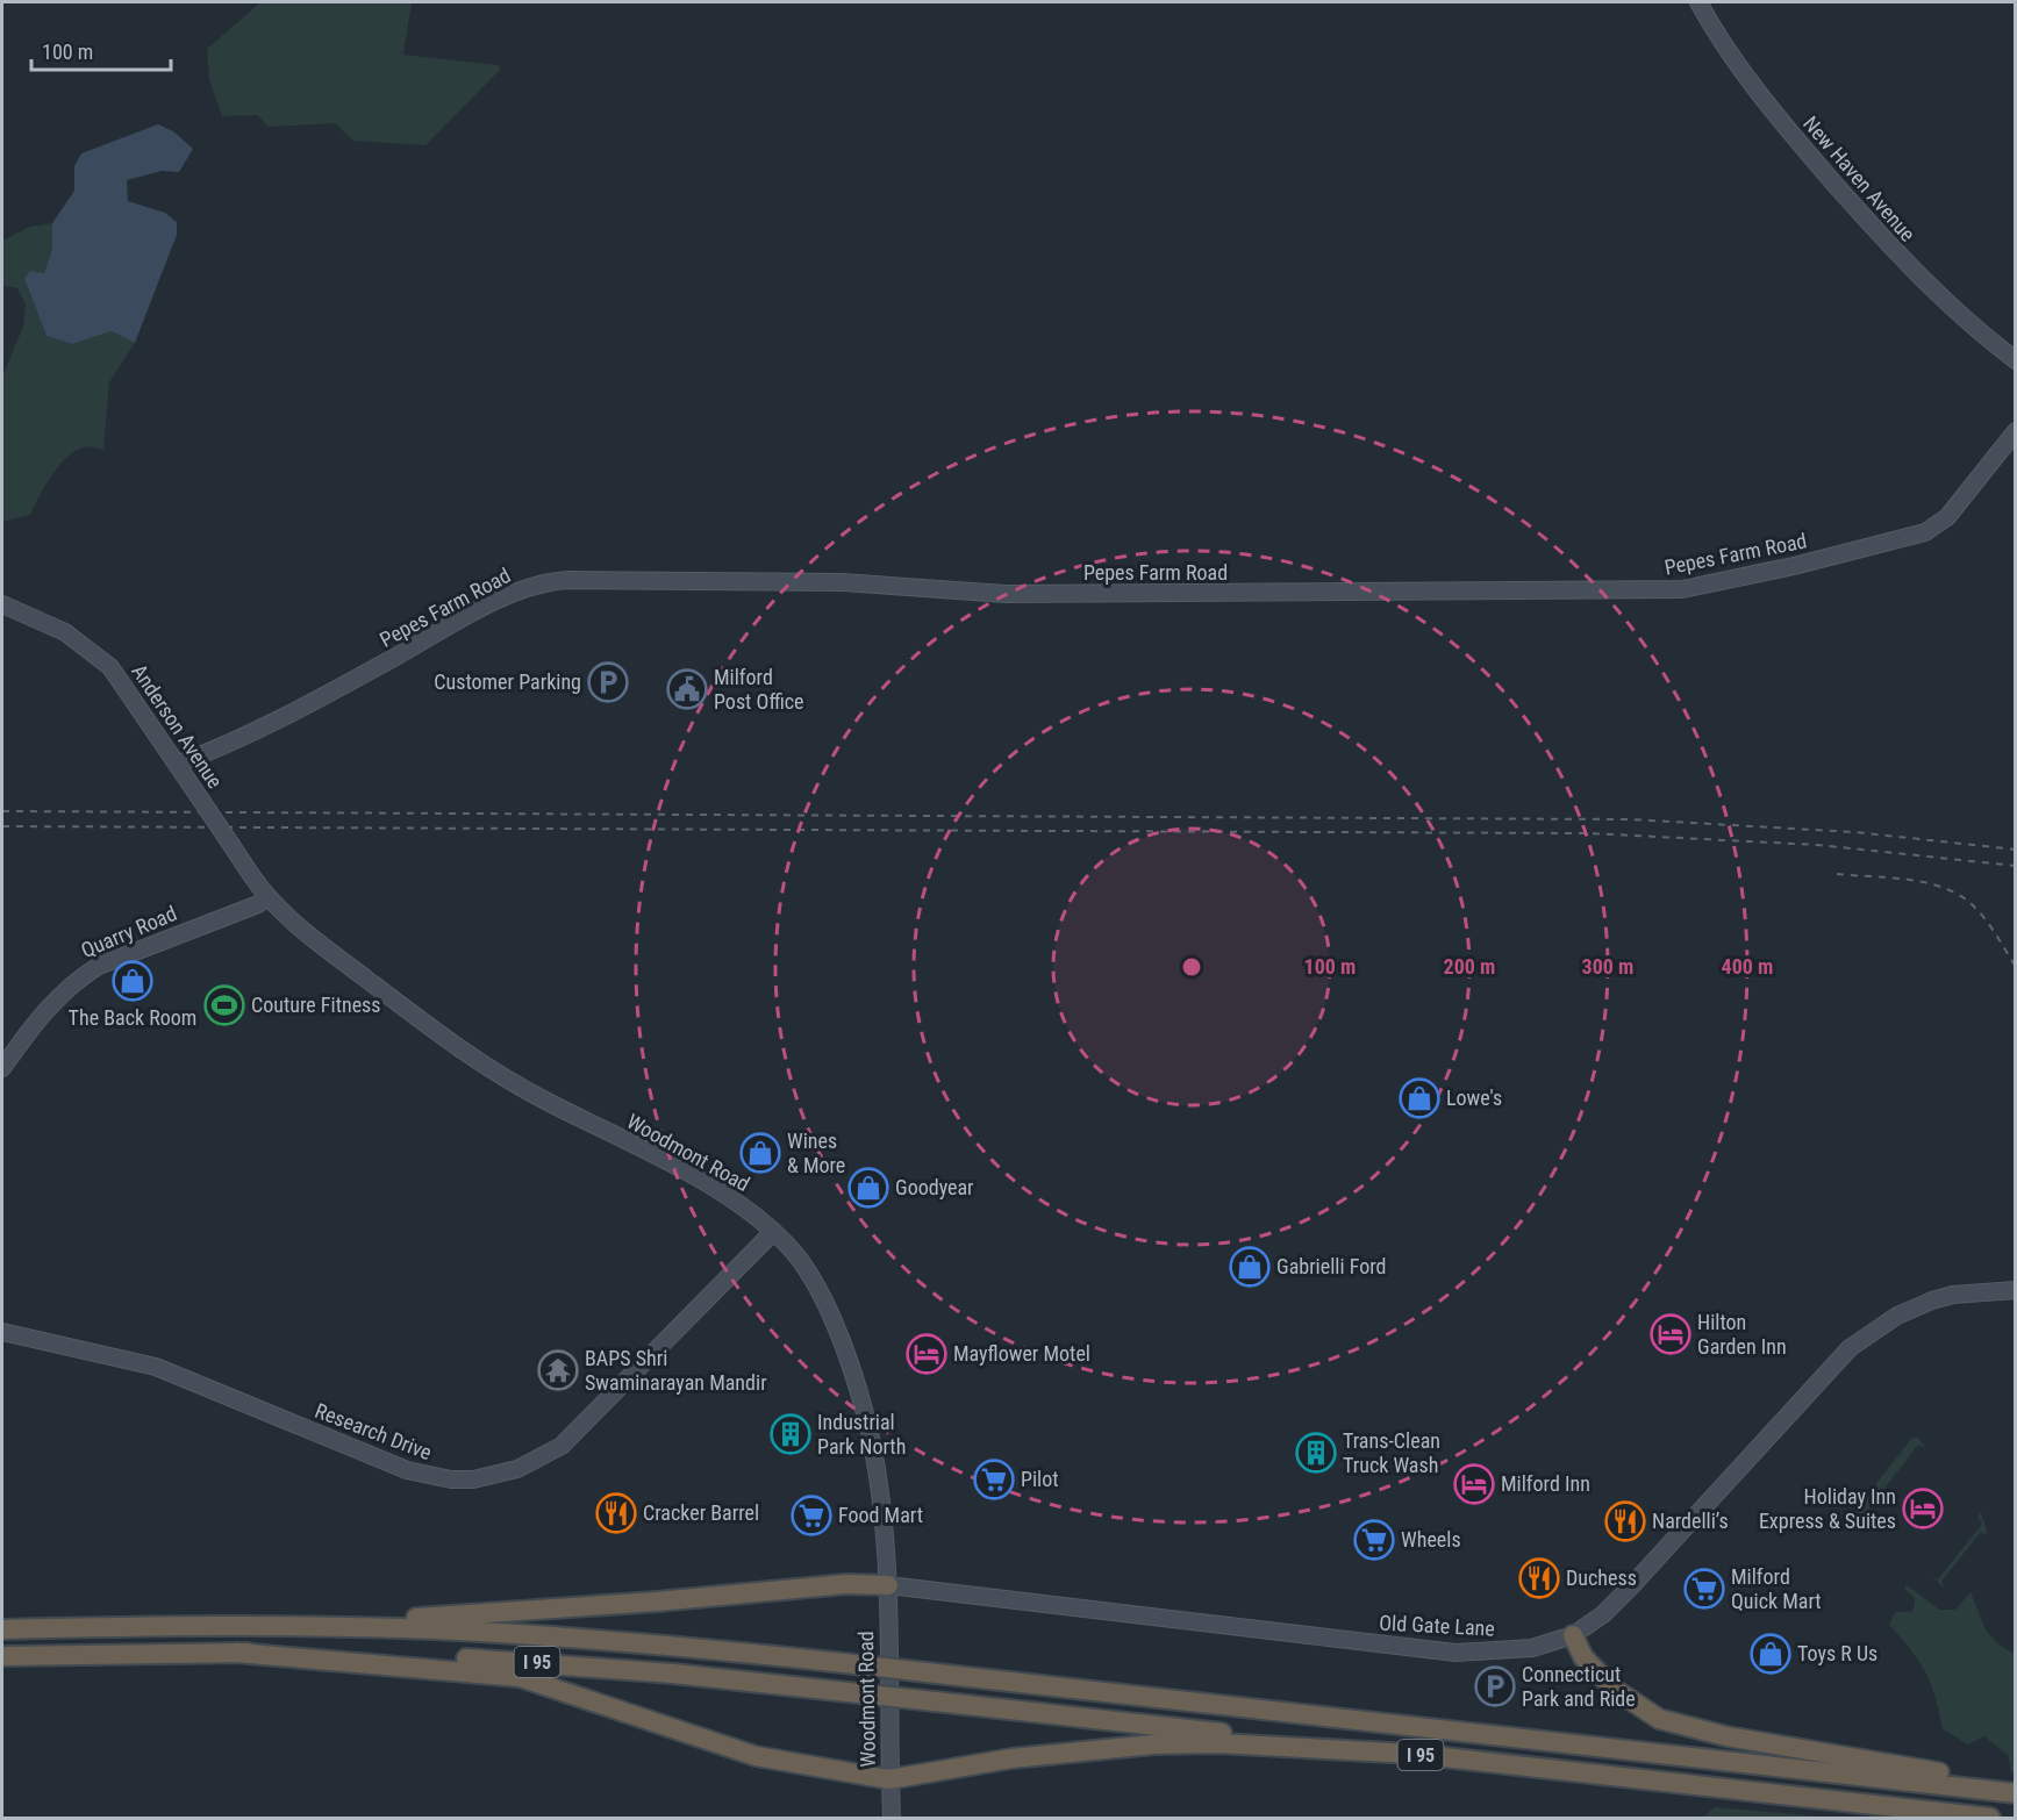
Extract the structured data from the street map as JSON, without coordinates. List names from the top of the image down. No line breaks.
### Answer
{"streets":{"highway":["I 95"],"main road":["New Haven Avenue","Pepes Farm Road","Anderson Avenue","Quarry Road","Woodmont Road","Research Drive","Old Gate Lane"]},"crossings":[["Pepes Farm Road","Anderson Avenue"],["Anderson Avenue","Woodmont Road"],["Quarry Road","Woodmont Road"],["Woodmont Road","Research Drive"],["Woodmont Road","Old Gate Lane"]],"places":{"parking":["Customer Parking","Connecticut Park and Ride"],"public building":["Milford Post Office"],"shop":["The Back Room","Lowe's","Wines & More","Goodyear","Gabrielli Ford","Toys R Us"],"sports":["Couture Fitness"],"hotel":["Hilton Garden Inn","Mayflower Motel","Milford Inn","Holiday Inn Express & Suites"],"temple":["BAPS Shri Swaminarayan Mandir"],"building":["Industrial Park North","Trans-Clean Truck Wash"],"supermarket":["Pilot","Food Mart","Wheels","Milford Quick Mart"],"restaurant":["Cracker Barrel","Nardelli’s","Duchess"]},"scale_bar":"100 m","rings":["100 m","200 m","300 m","400 m"]}
